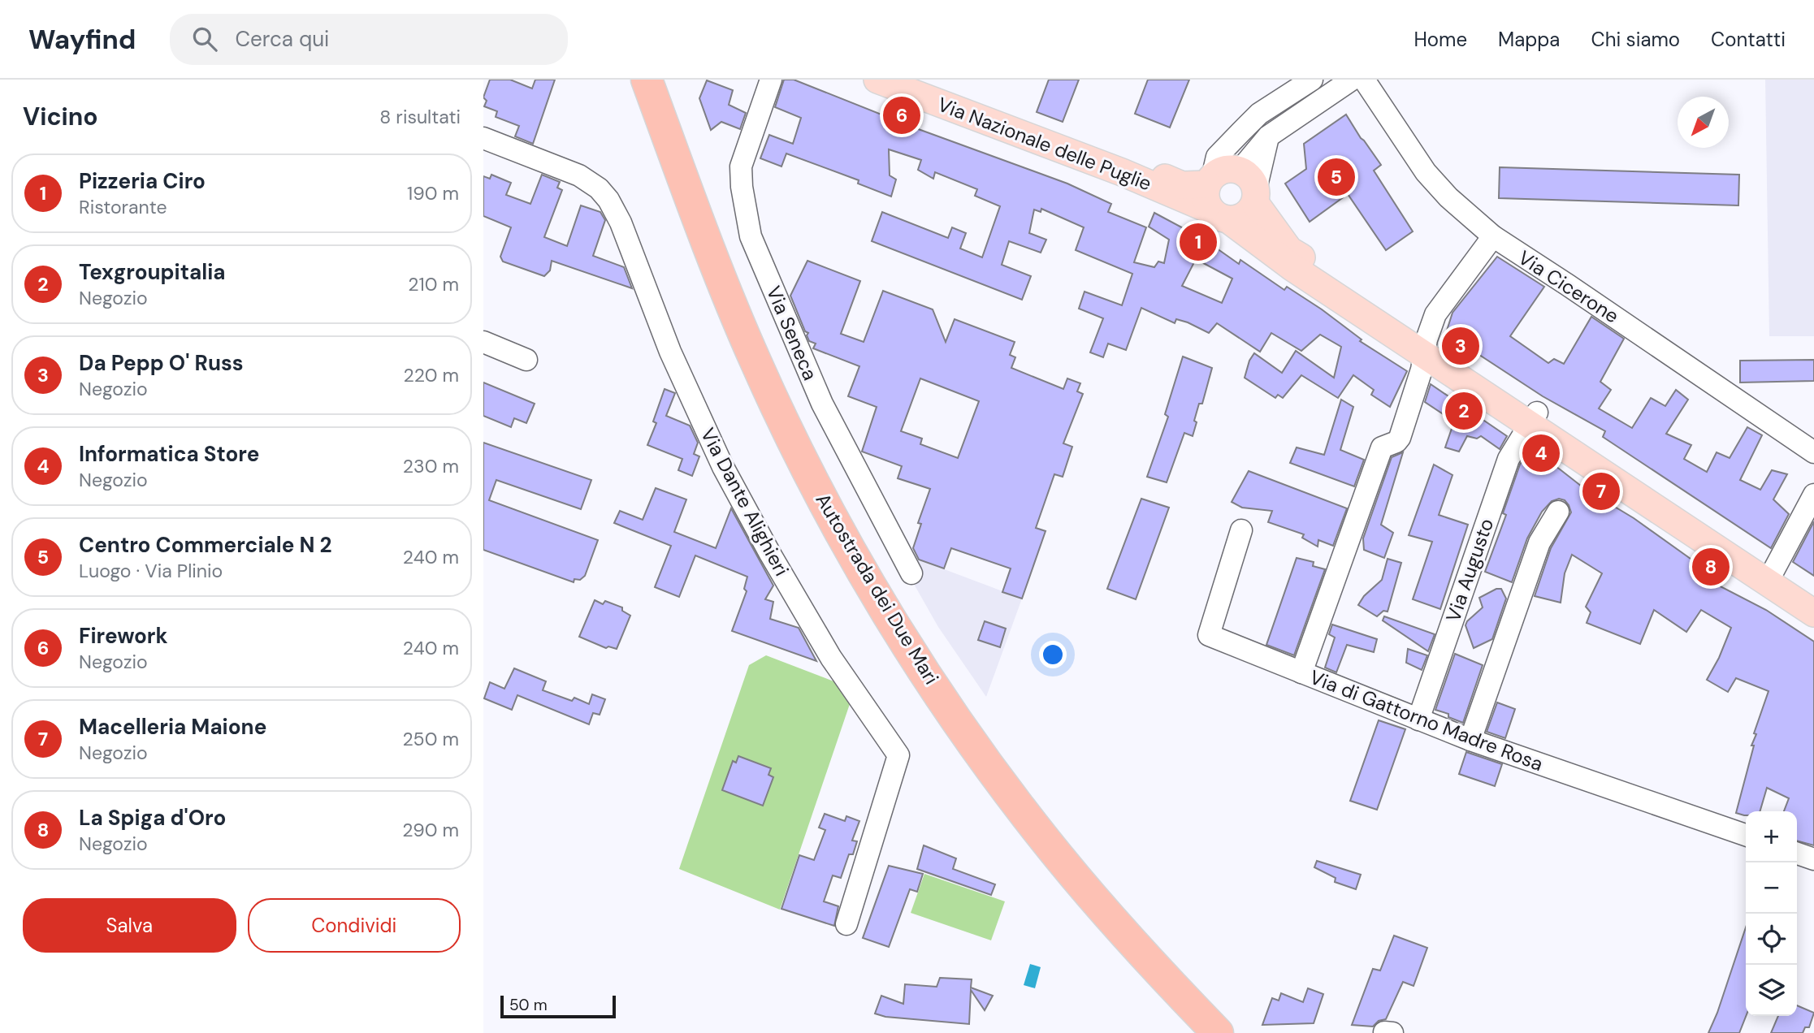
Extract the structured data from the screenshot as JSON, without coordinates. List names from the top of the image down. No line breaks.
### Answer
{"streets":{"highway":["Autostrada dei Due Mari"],"main road":["Via Nazionale delle Puglie"],"street":["Via Cicerone","Via Seneca","Via Dante Alighieri","Via Augusto","Via di Gattorno Madre Rosa"]},"crossings":[["Via Nazionale delle Puglie","Via Augusto"],["Via Augusto","Via di Gattorno Madre Rosa"]],"scale_bar":"50 m","north":"bottom left","page":{"header":"Wayfind","search":"Cerca qui","nav":["Home","Mappa","Chi siamo","Contatti"],"heading":["Vicino","8 risultati"],"pins":["6","5","1","3","2","4","7","8"],"list":[{"mark":"1","name":"Pizzeria Ciro","note":"Ristorante","value":"190 m"},{"mark":"2","name":"Texgroupitalia","note":"Negozio","value":"210 m"},{"mark":"3","name":"Da Pepp O' Russ","note":"Negozio","value":"220 m"},{"mark":"4","name":"Informatica Store","note":"Negozio","value":"230 m"},{"mark":"5","name":"Centro Commerciale N 2","note":"Luogo · Via Plinio","value":"240 m"},{"mark":"6","name":"Firework","note":"Negozio","value":"240 m"},{"mark":"7","name":"Macelleria Maione","note":"Negozio","value":"250 m"},{"mark":"8","name":"La Spiga d'Oro","note":"Negozio","value":"290 m"}],"map_buttons":["+","−"],"buttons":["Salva","Condividi"],"scale":"50 m"}}
